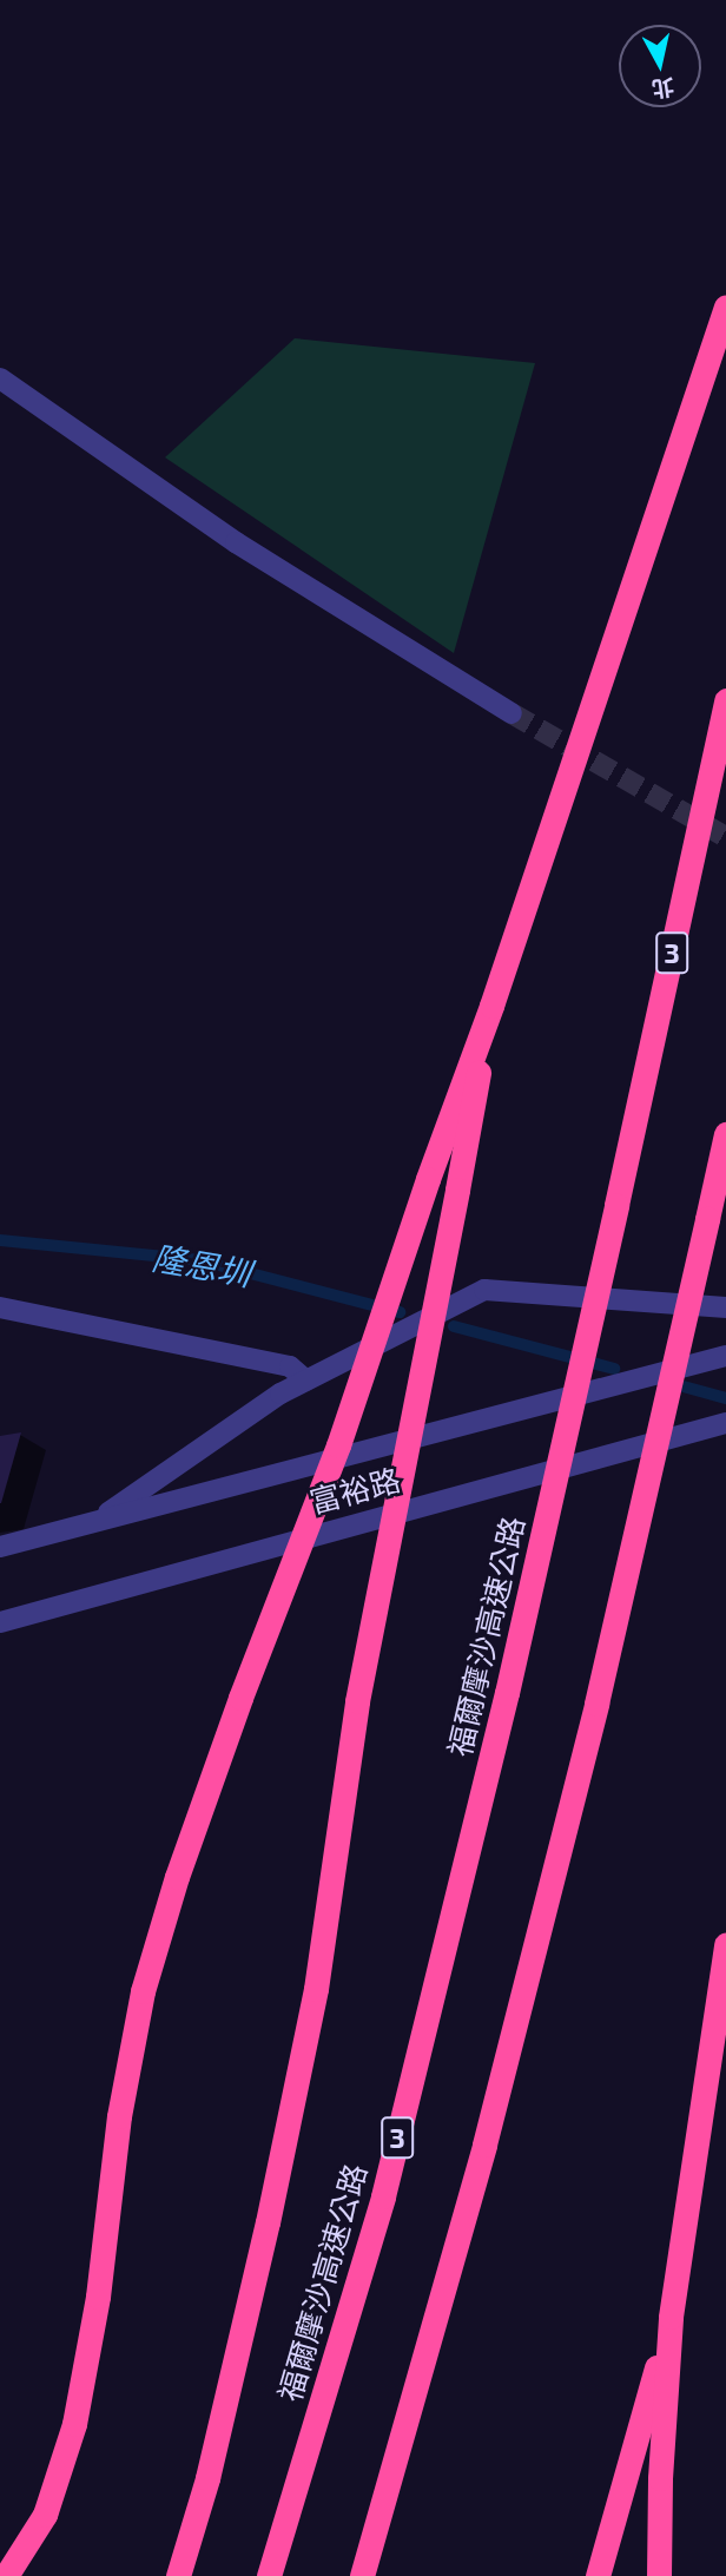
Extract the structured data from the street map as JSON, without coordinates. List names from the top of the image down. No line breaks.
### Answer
{"streets":{"highway":["3","福爾摩沙高速公路"],"street":["富裕路"]},"water":["隆恩圳"],"north":"bottom"}
